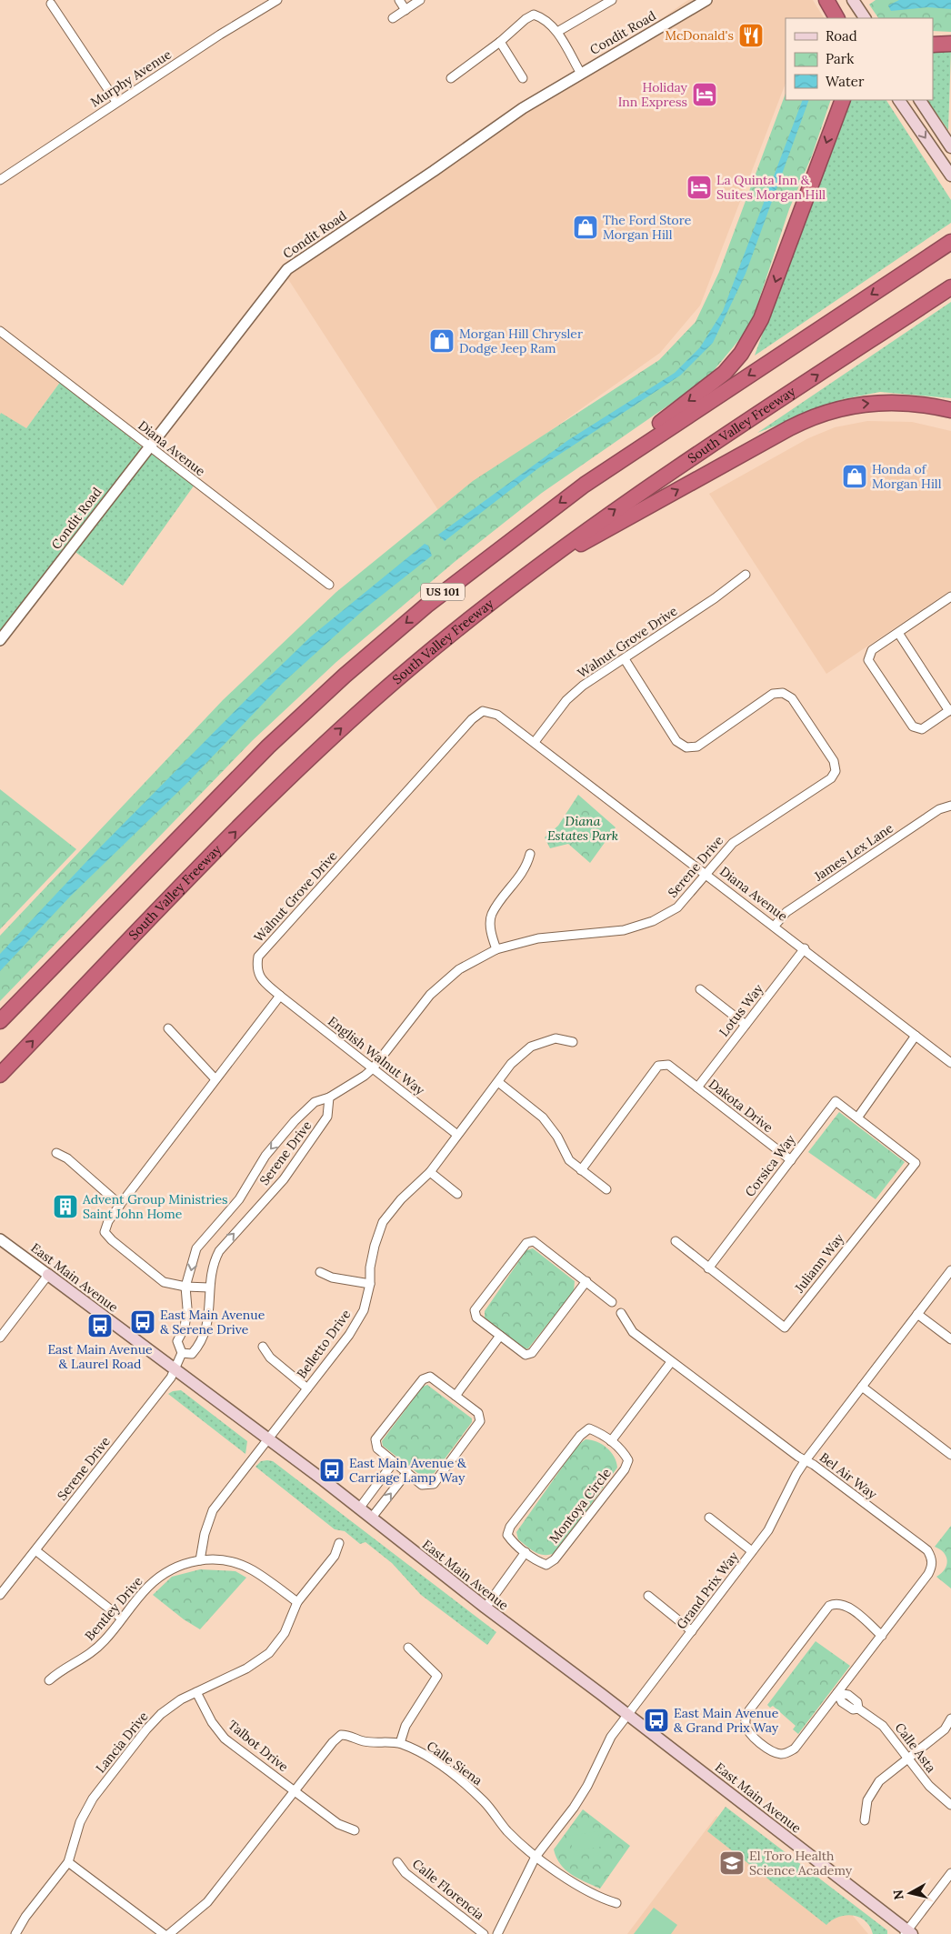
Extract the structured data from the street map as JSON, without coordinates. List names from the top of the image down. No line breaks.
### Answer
{"streets":{"highway":["South Valley Freeway","US 101"],"main road":["East Main Avenue"],"street":["Condit Road","Murphy Avenue","Diana Avenue","Walnut Grove Drive","James Lex Lane","Serene Drive","Lotus Way","English Walnut Way","Dakota Drive","Corsica Way","Juliann Way","Belletto Drive","Bel Air Way","Montoya Circle","Grand Prix Way","Bentley Drive","Lancia Drive","Talbot Drive","Calle Asta","Calle Siena","Calle Florencia"]},"crossings":[["Condit Road","Diana Avenue"],["Diana Avenue","Walnut Grove Drive"],["Diana Avenue","James Lex Lane"],["Diana Avenue","Serene Drive"],["Diana Avenue","Lotus Way"],["Walnut Grove Drive","Serene Drive"],["Walnut Grove Drive","English Walnut Way"],["Serene Drive","English Walnut Way"],["Serene Drive","East Main Avenue"],["Lotus Way","Dakota Drive"],["English Walnut Way","Belletto Drive"],["Dakota Drive","Corsica Way"],["Corsica Way","Juliann Way"],["East Main Avenue","Belletto Drive"],["East Main Avenue","Grand Prix Way"],["Belletto Drive","Bentley Drive"],["Bel Air Way","Grand Prix Way"],["Bel Air Way","Calle Asta"],["Grand Prix Way","Calle Siena"],["Bentley Drive","Lancia Drive"],["Lancia Drive","Talbot Drive"],["Talbot Drive","Calle Siena"]],"parks":["Diana Estates Park"],"places":{"restaurant":["McDonald's"],"hotel":["Holiday Inn Express","La Quinta Inn & Suites Morgan Hill"],"shop":["The Ford Store Morgan Hill","Morgan Hill Chrysler Dodge Jeep Ram","Honda of Morgan Hill"],"building":["Advent Group Ministries Saint John Home"],"bus stop":["East Main Avenue & Serene Drive","East Main Avenue & Laurel Road","East Main Avenue & Carriage Lamp Way","East Main Avenue & Grand Prix Way"],"school or university":["El Toro Health Science Academy"]},"legend":["Road","Park","Water"],"north":"left"}
